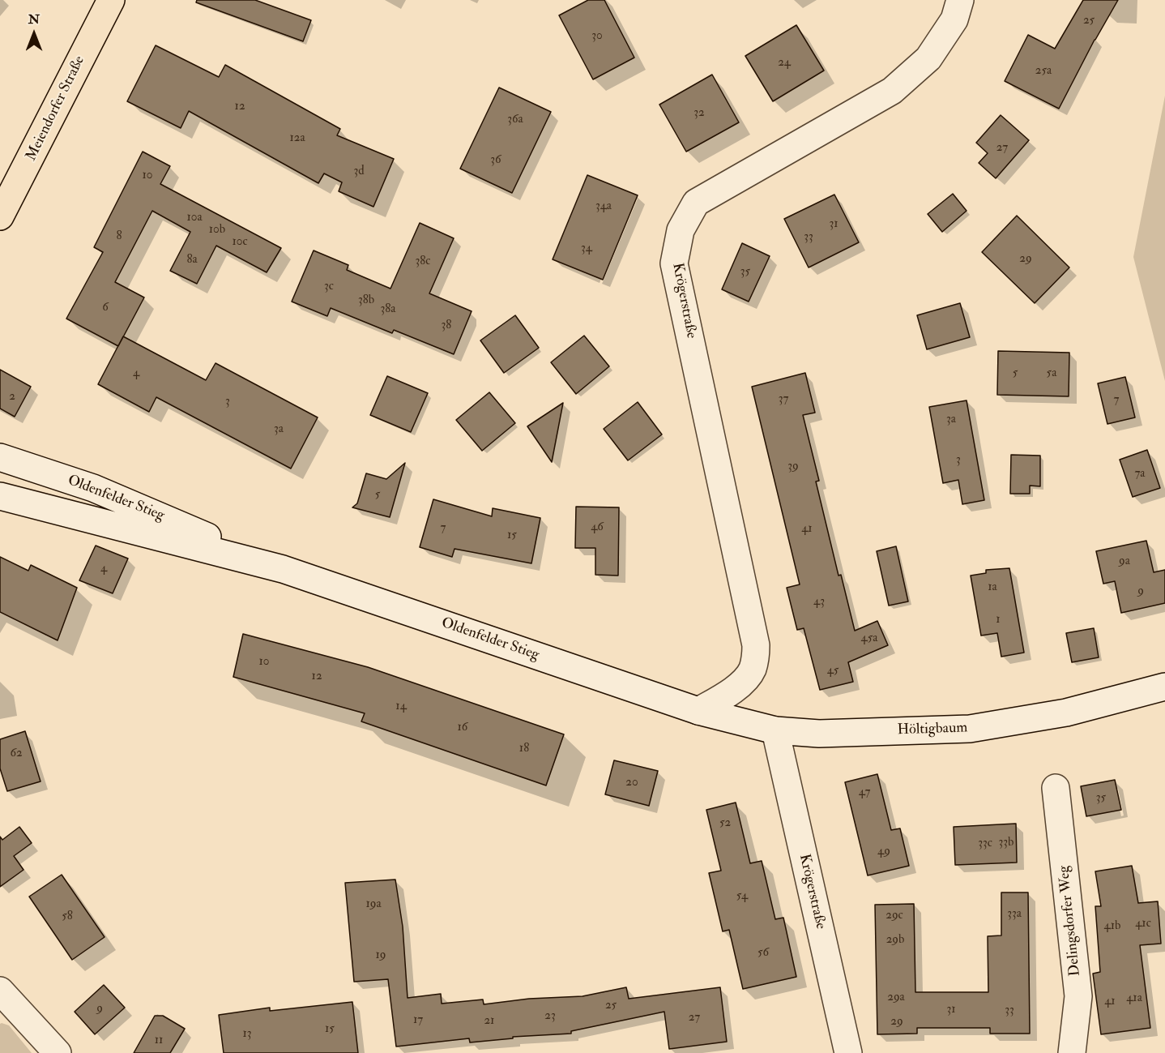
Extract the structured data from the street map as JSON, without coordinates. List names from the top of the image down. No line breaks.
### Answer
{"streets":{"main road":["Meiendorfer Straße"],"street":["Krögerstraße","Oldenfelder Stieg","Höltigbaum","Delingsdorfer Weg"]},"crossings":[["Krögerstraße","Oldenfelder Stieg"],["Krögerstraße","Höltigbaum"],["Oldenfelder Stieg","Höltigbaum"]],"house_numbers":["25","30","24","25a","12","32","36a","12a","27","36","3d","10","34a","10a","31","10b","8","33","10c","34","29","8a","38c","35","3c","38b","6","38a","38","4","5","5a","2","37","7","3","3a","3a","3","39","7a","5","46","7","41","15","9a","4","1a","9","43","1","45a","10","45","12","14","16","18","62","20","47","35","52","33b","33c","49","54","19a","33a","29c","58","41c","41b","29b","56","19","29a","41a","41","25","9","31","33","23","27","17","21","29","15","13","11"],"north":"top"}
